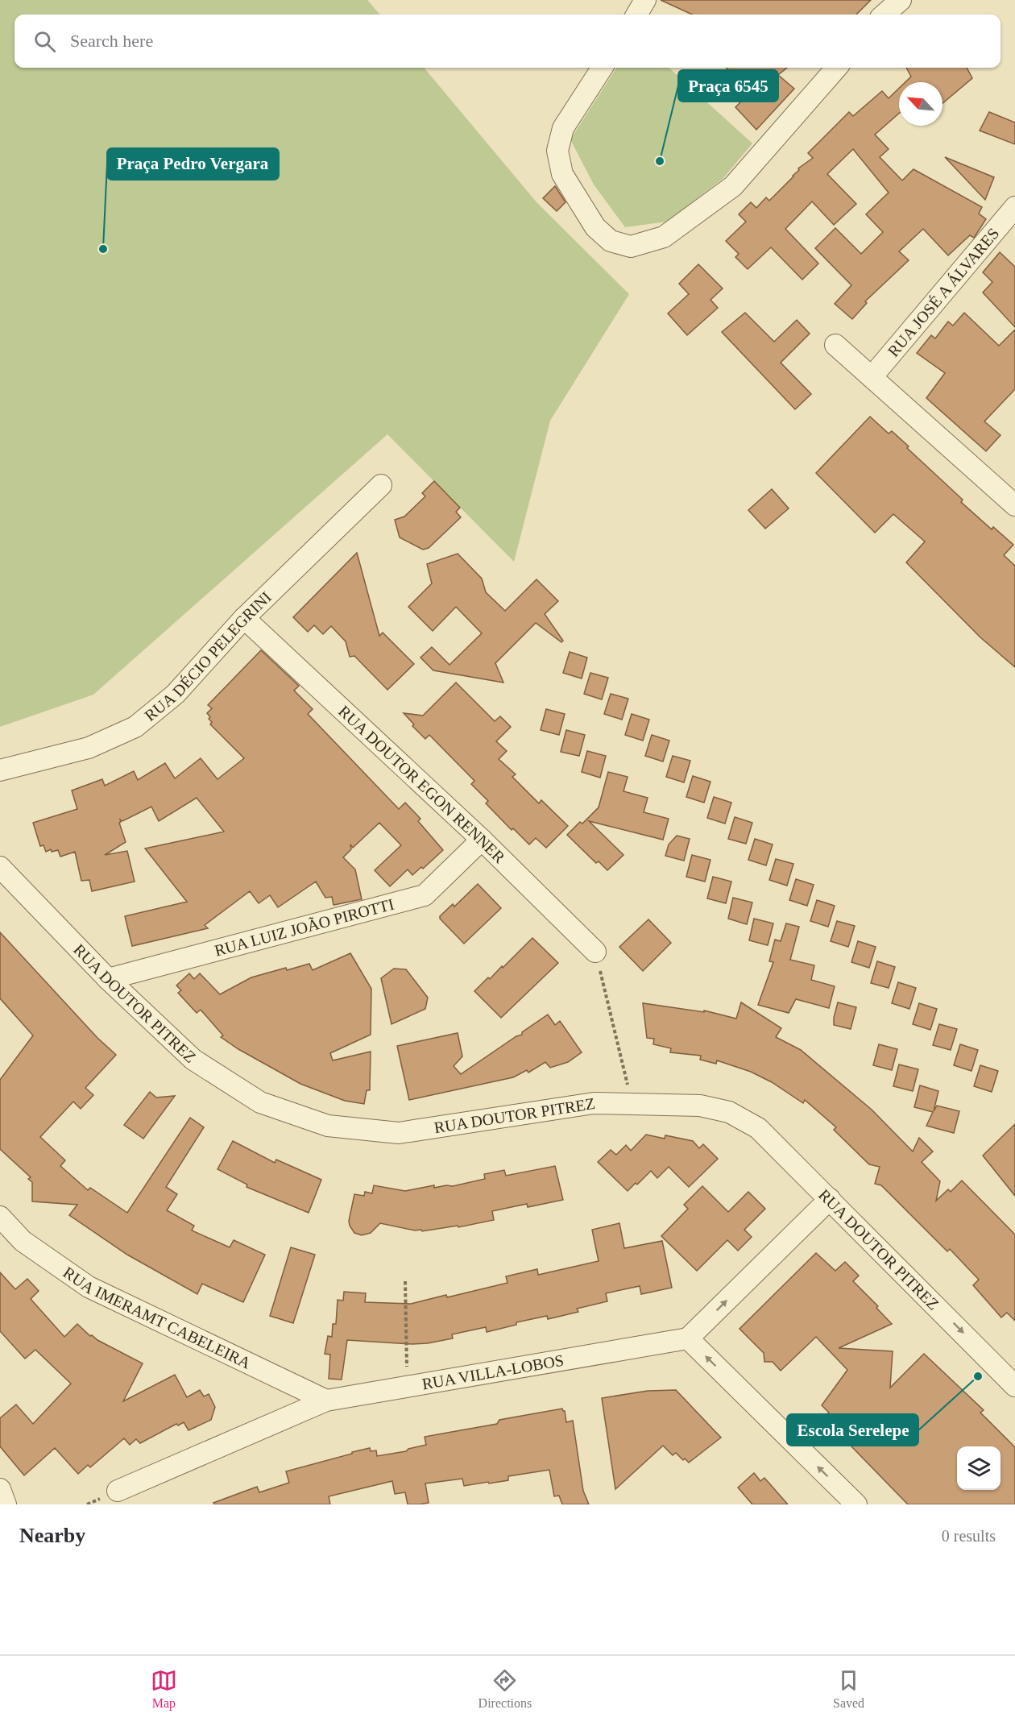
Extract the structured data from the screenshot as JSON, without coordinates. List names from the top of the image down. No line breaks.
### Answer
{"streets":{"street":["RUA JOSÉ A ÁLVARES","RUA DÉCIO PELEGRINI","RUA DOUTOR EGON RENNER","RUA LUIZ JOÃO PIROTTI","RUA DOUTOR PITREZ","RUA IMERAMT CABELEIRA","RUA VILLA-LOBOS"]},"crossings":[["RUA DÉCIO PELEGRINI","RUA DOUTOR EGON RENNER"],["RUA DOUTOR EGON RENNER","RUA LUIZ JOÃO PIROTTI"],["RUA LUIZ JOÃO PIROTTI","RUA DOUTOR PITREZ"],["RUA IMERAMT CABELEIRA","RUA VILLA-LOBOS"]],"places":["Praça 6545","Praça Pedro Vergara","Escola Serelepe"],"north":"top left","page":{"search":"Search here","heading":["Nearby","0 results"],"nav":["Map","Directions","Saved"]}}
